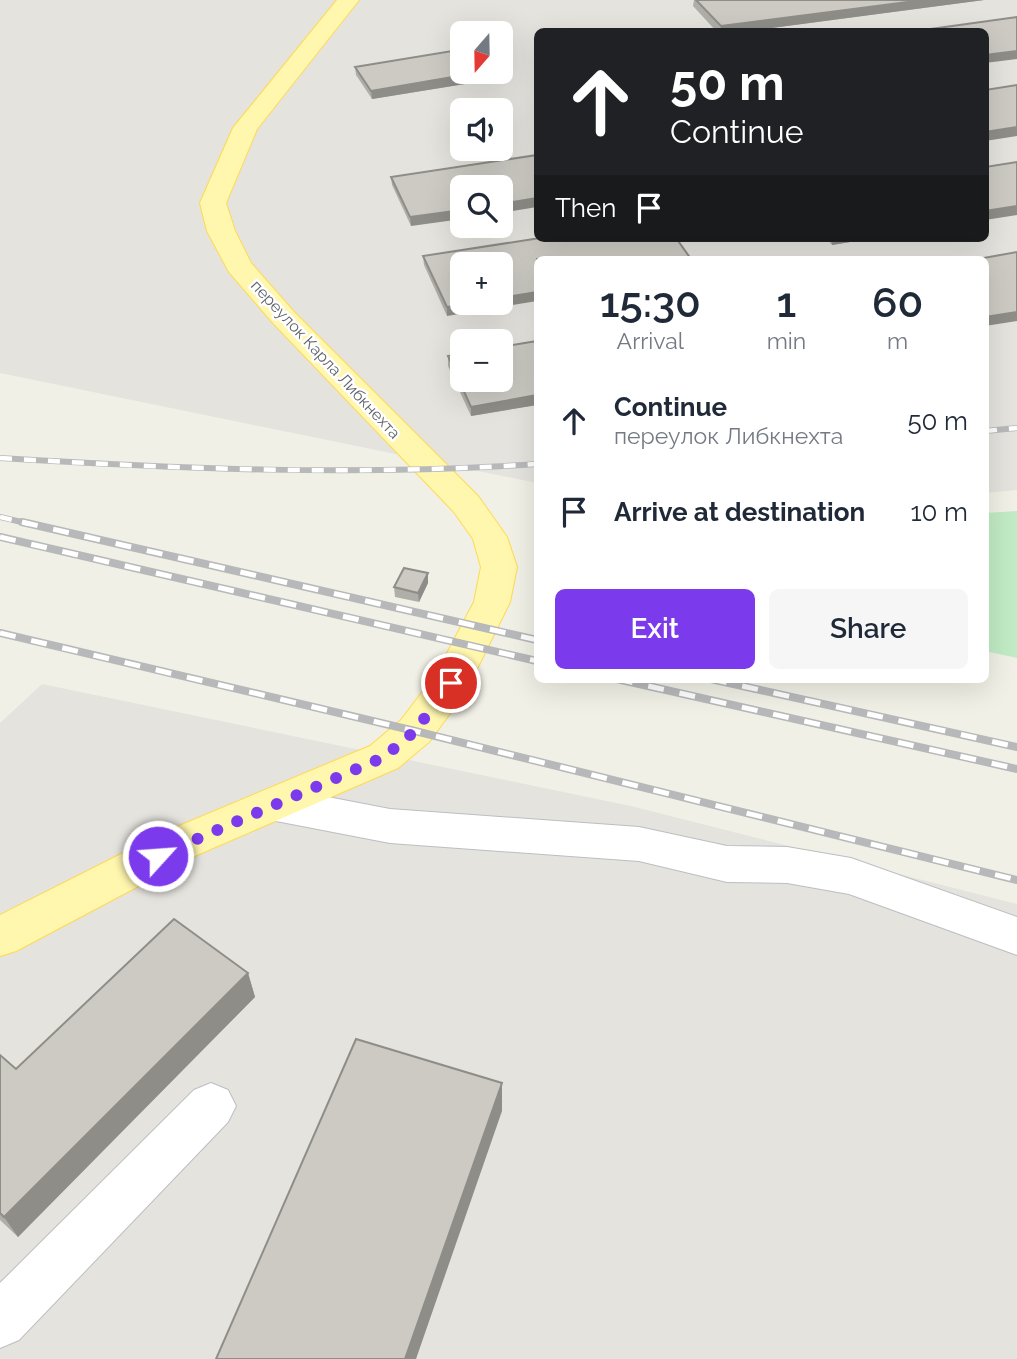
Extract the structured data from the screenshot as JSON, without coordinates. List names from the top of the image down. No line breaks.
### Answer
{"streets":{"main road":["переулок Карла Либкнехта"]},"north":"bottom","page":{"map_buttons":["+","−"],"turn":["50 m","Continue"],"then":"Then","eta":["15:30","Arrival","1","min","60","m"],"list":[{"name":"Continue","note":"переулок Либкнехта","value":"50 m"},{"name":"Arrive at destination","value":"10 m"}],"buttons":["Exit","Share"]}}
